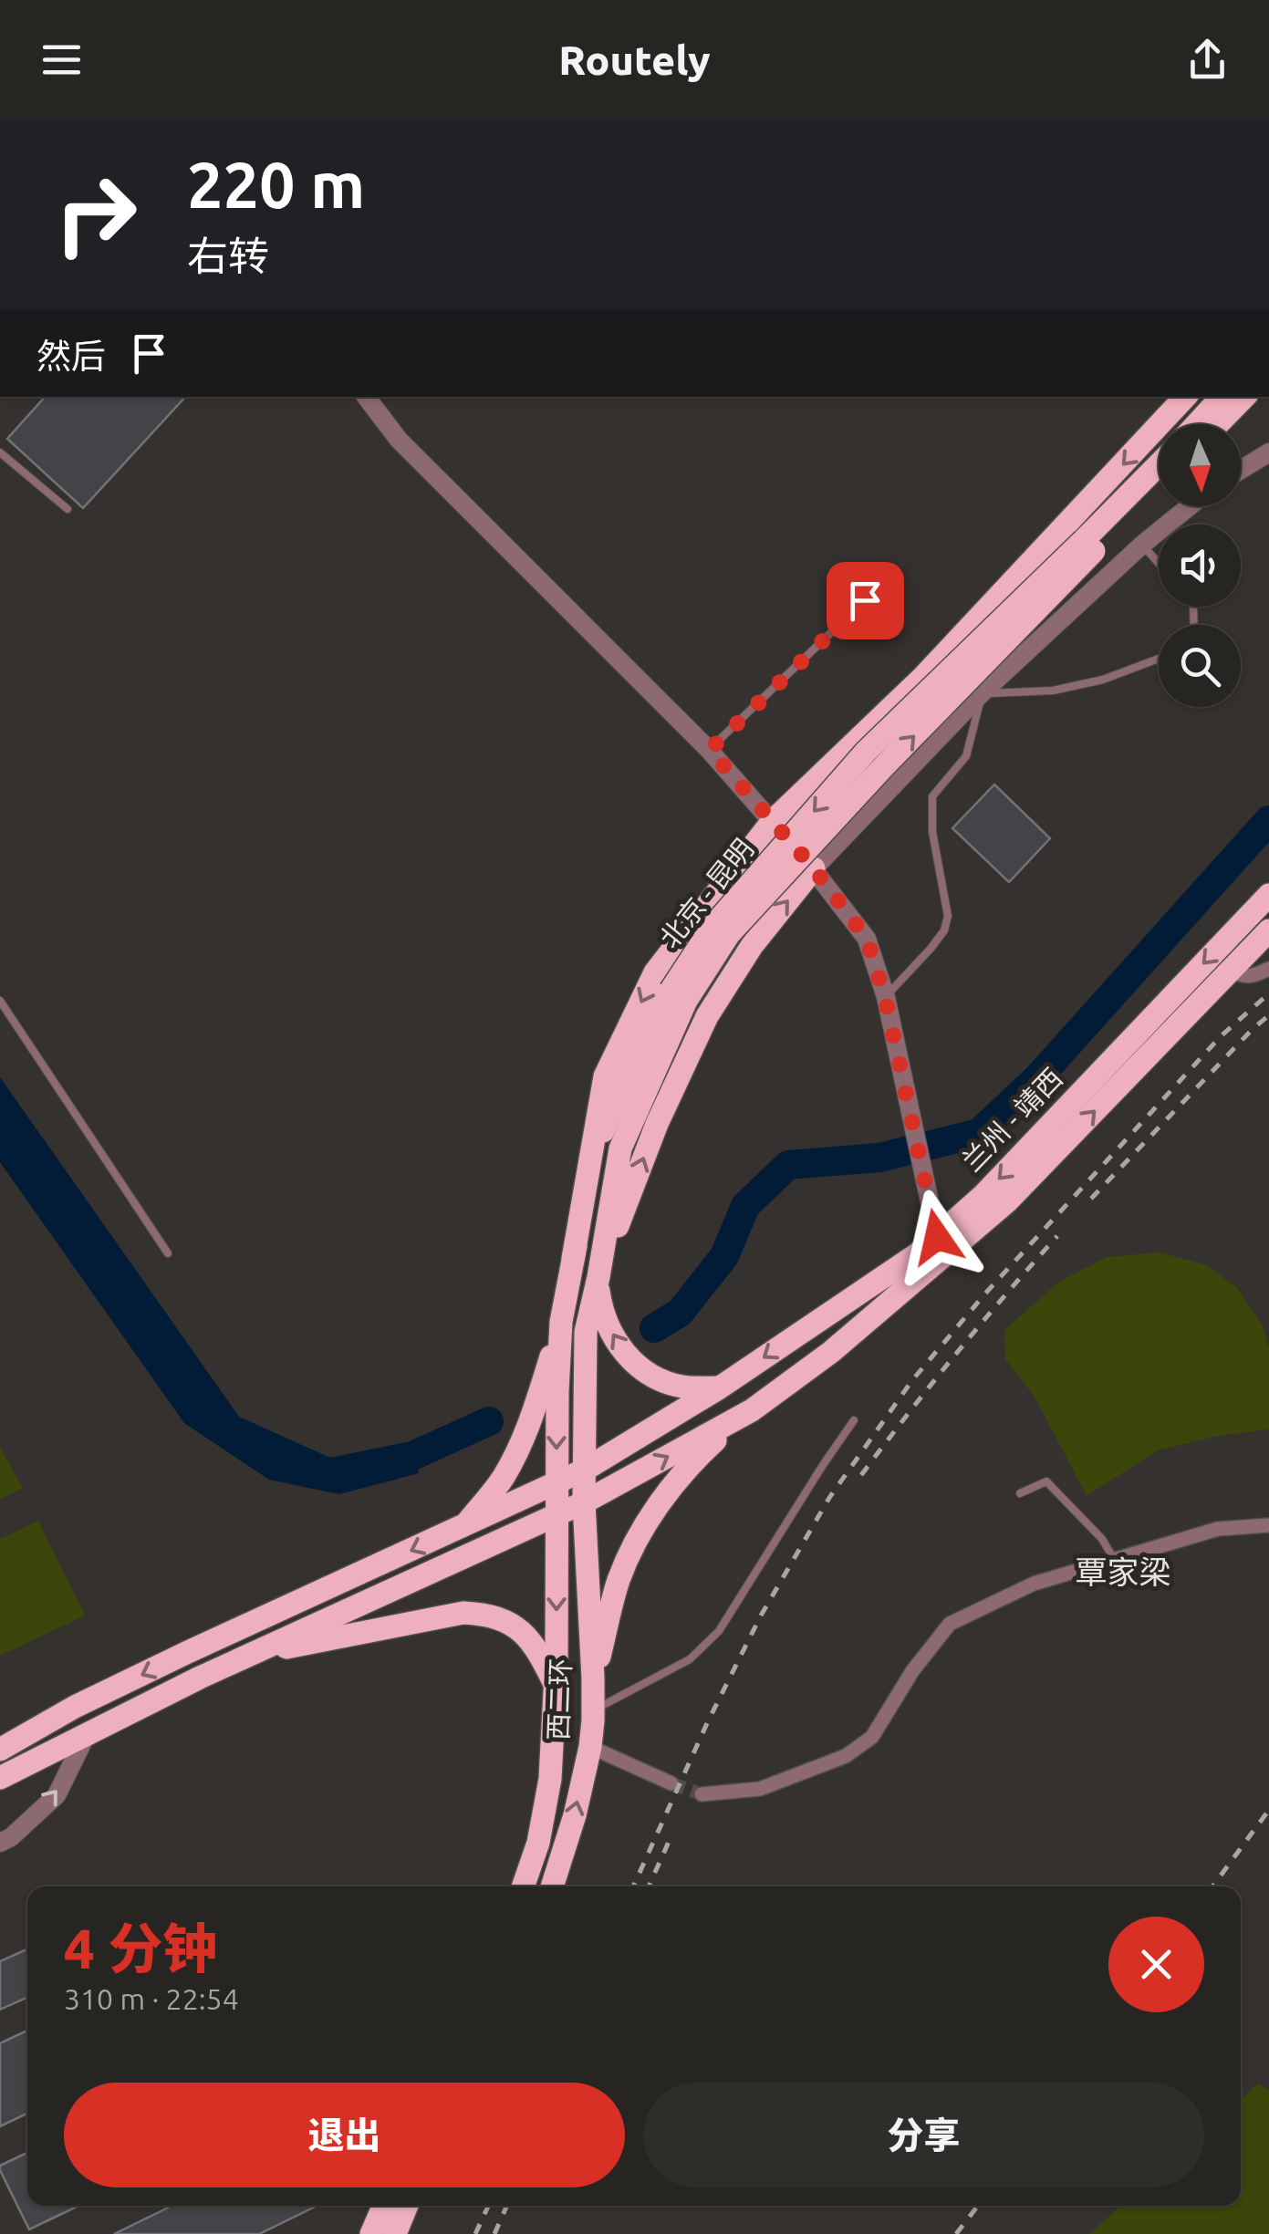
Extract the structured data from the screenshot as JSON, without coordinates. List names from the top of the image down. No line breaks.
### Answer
{"streets":{"highway":["北京 - 昆明","兰州 - 靖西","西二环"]},"crossings":[["北京 - 昆明","兰州 - 靖西"],["北京 - 昆明","西二环"],["兰州 - 靖西","西二环"]],"districts":["覃家梁"],"north":"bottom","page":{"header":"Routely","turn":["220 m","右转"],"then":"然后","heading":["4 分钟","310 m · 22:54"],"buttons":["退出","分享"]}}
